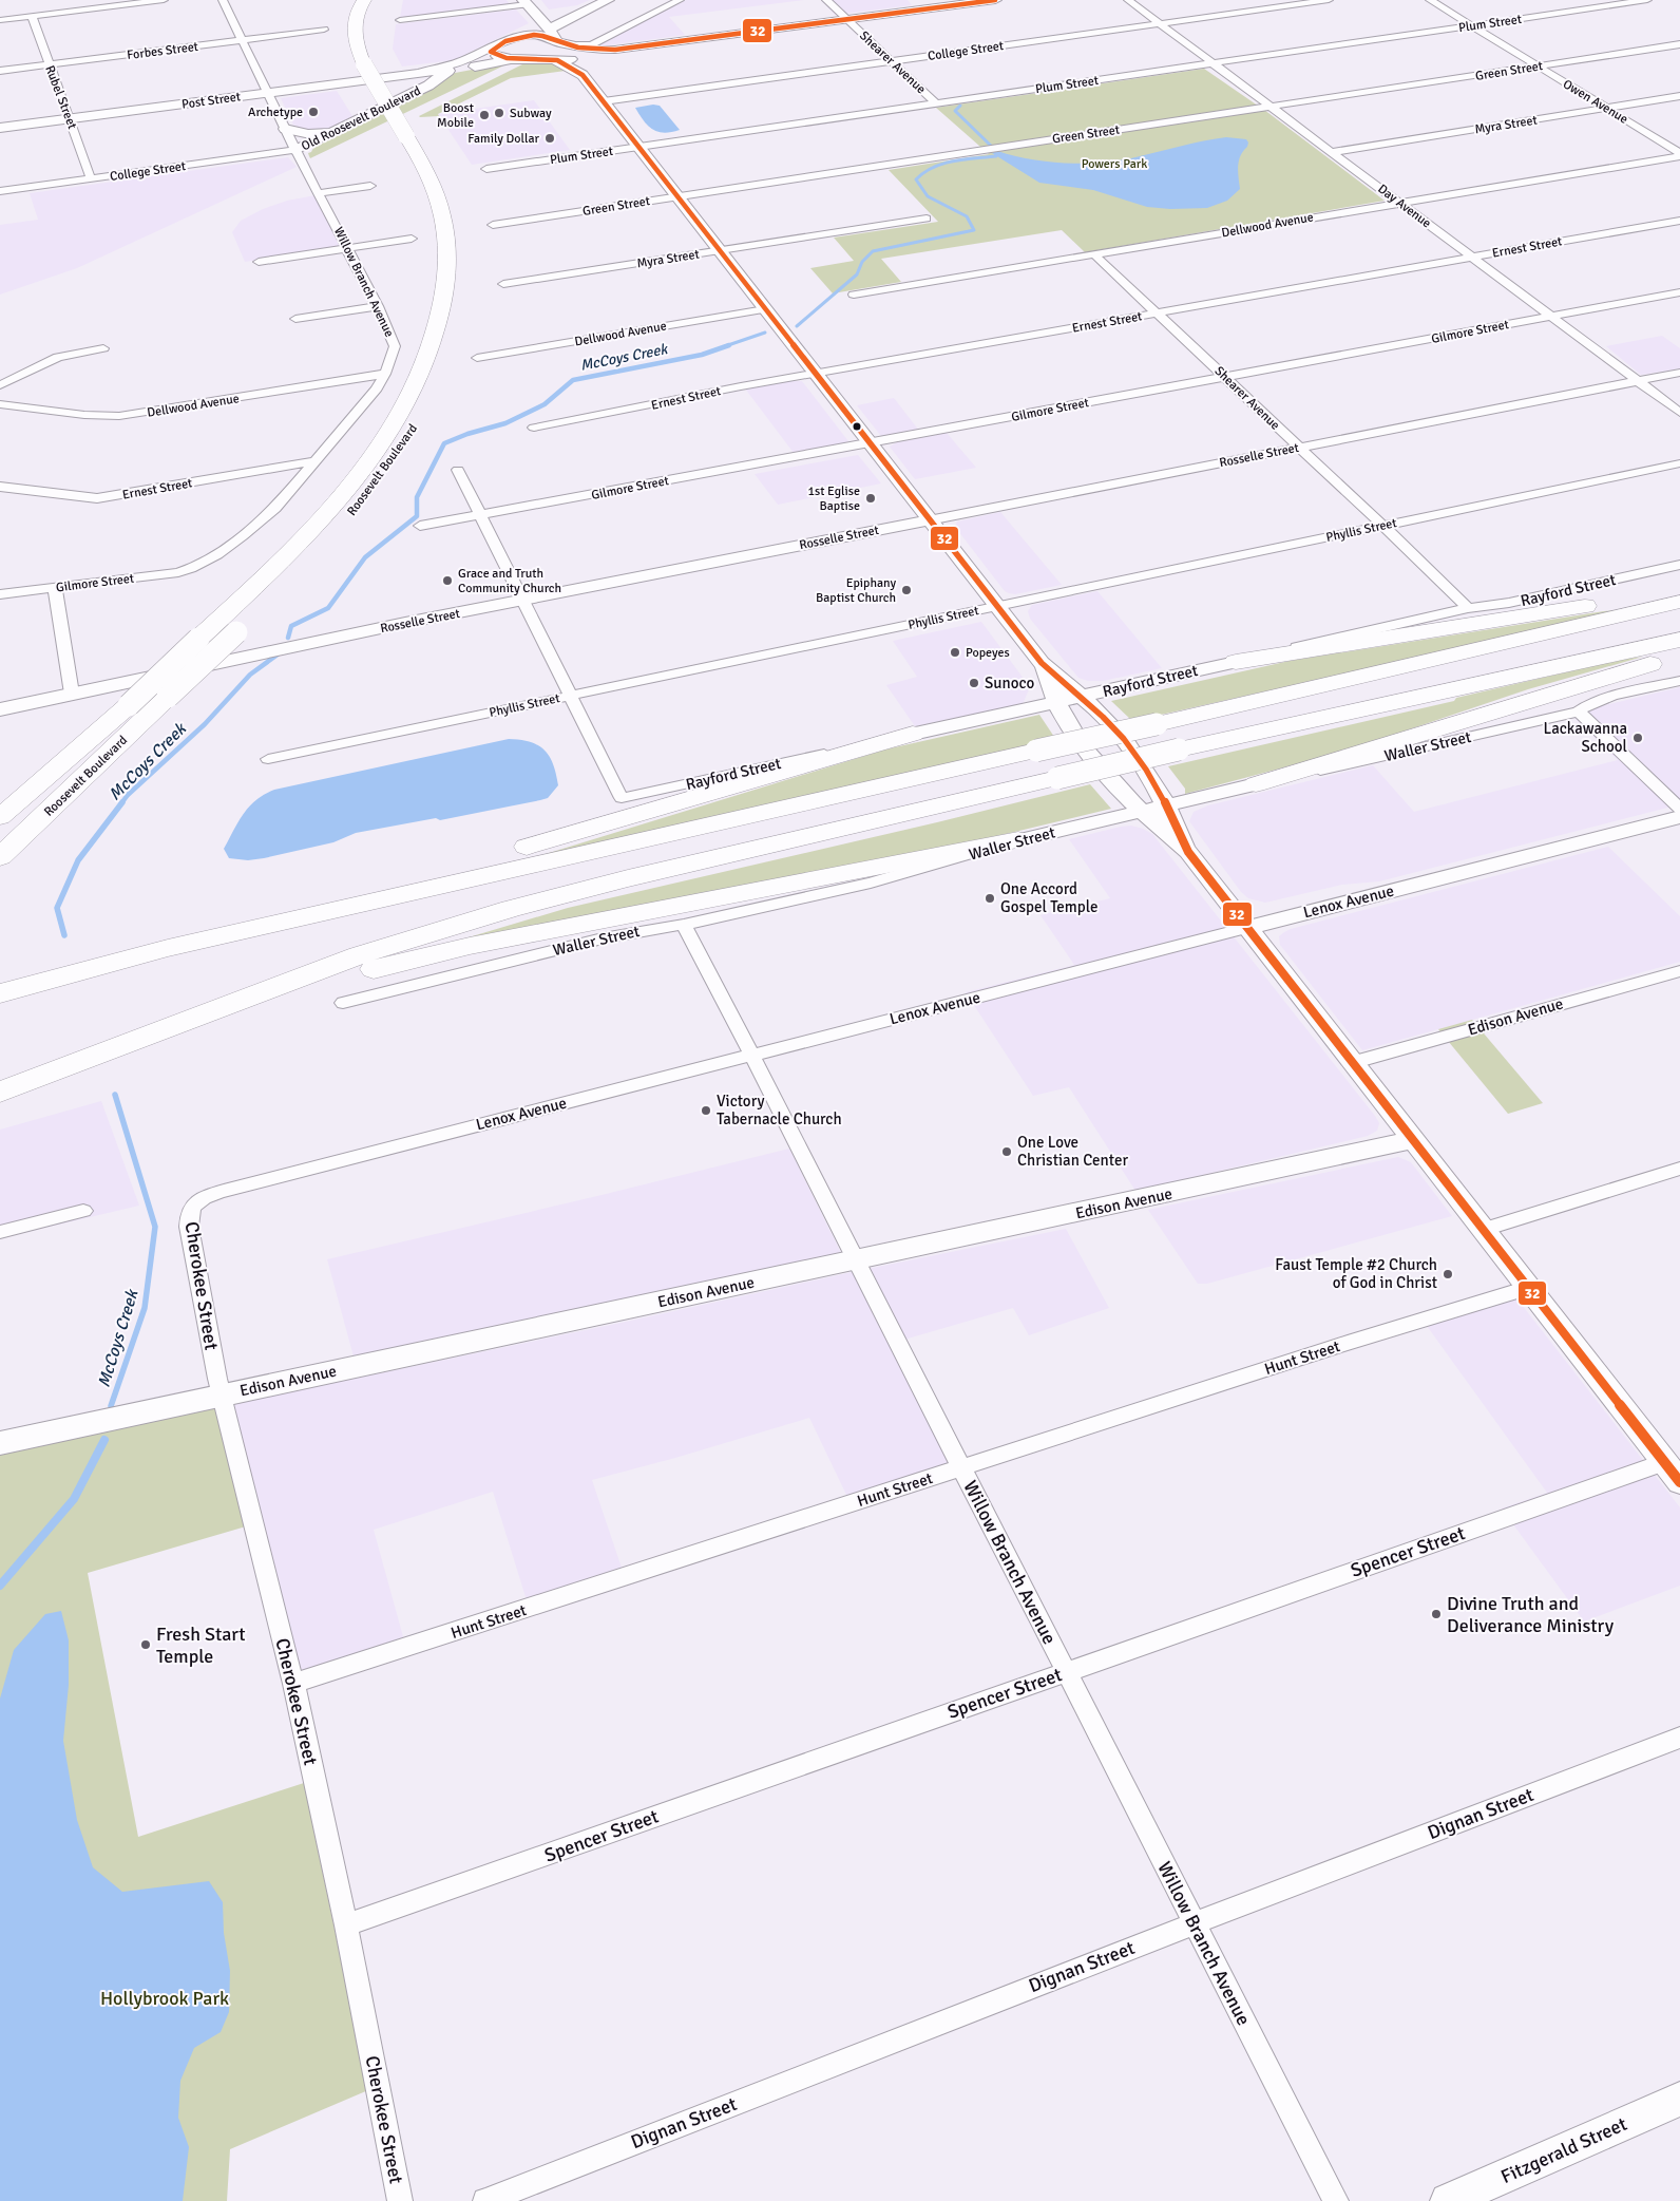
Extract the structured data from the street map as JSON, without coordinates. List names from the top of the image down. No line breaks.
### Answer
{"streets":{"highway":["Roosevelt Boulevard"],"main road":["Post Street","Old Roosevelt Boulevard","Rosselle Street","Rayford Street","Waller Street","Lenox Avenue","Edison Avenue","Fitzgerald Street"],"street":["Plum Street","Forbes Street","College Street","Shearer Avenue","Green Street","Rubel Street","Owen Avenue","Myra Street","Day Avenue","Dellwood Avenue","Ernest Street","Willow Branch Avenue","Gilmore Street","Phyllis Street","Cherokee Street","Hunt Street","Spencer Street","Dignan Street"]},"crossings":[["Plum Street","Shearer Avenue"],["Plum Street","Owen Avenue"],["Plum Street","Day Avenue"],["Forbes Street","Rubel Street"],["Forbes Street","Willow Branch Avenue"],["College Street","Shearer Avenue"],["College Street","Rubel Street"],["College Street","Old Roosevelt Boulevard"],["College Street","Day Avenue"],["College Street","Willow Branch Avenue"],["Shearer Avenue","Dellwood Avenue"],["Shearer Avenue","Ernest Street"],["Shearer Avenue","Gilmore Street"],["Shearer Avenue","Rosselle Street"],["Shearer Avenue","Phyllis Street"],["Shearer Avenue","Rayford Street"],["Green Street","Owen Avenue"],["Green Street","Day Avenue"],["Rubel Street","Post Street"],["Post Street","Old Roosevelt Boulevard"],["Post Street","Willow Branch Avenue"],["Owen Avenue","Myra Street"],["Owen Avenue","Dellwood Avenue"],["Old Roosevelt Boulevard","Willow Branch Avenue"],["Myra Street","Day Avenue"],["Day Avenue","Dellwood Avenue"],["Day Avenue","Ernest Street"],["Day Avenue","Gilmore Street"],["Day Avenue","Rosselle Street"],["Dellwood Avenue","Willow Branch Avenue"],["Ernest Street","Willow Branch Avenue"],["Willow Branch Avenue","Gilmore Street"],["Willow Branch Avenue","Waller Street"],["Willow Branch Avenue","Lenox Avenue"],["Willow Branch Avenue","Edison Avenue"],["Willow Branch Avenue","Hunt Street"],["Willow Branch Avenue","Spencer Street"],["Willow Branch Avenue","Dignan Street"],["Phyllis Street","Rayford Street"],["Lenox Avenue","Cherokee Street"],["Edison Avenue","Cherokee Street"],["Cherokee Street","Hunt Street"],["Cherokee Street","Spencer Street"]],"water":["McCoys Creek"],"parks":["Powers Park","Hollybrook Park"],"places":["Archetype","Subway","Boost Mobile","Family Dollar","1st Eglise Baptise","Grace and Truth Community Church","Epiphany Baptist Church","Popeyes","Sunoco","Lackawanna School","One Accord Gospel Temple","Victory Tabernacle Church","One Love Christian Center","Faust Temple #2 Church of God in Christ","Divine Truth and Deliverance Ministry","Fresh Start Temple"],"lines":["transit line 32"]}
